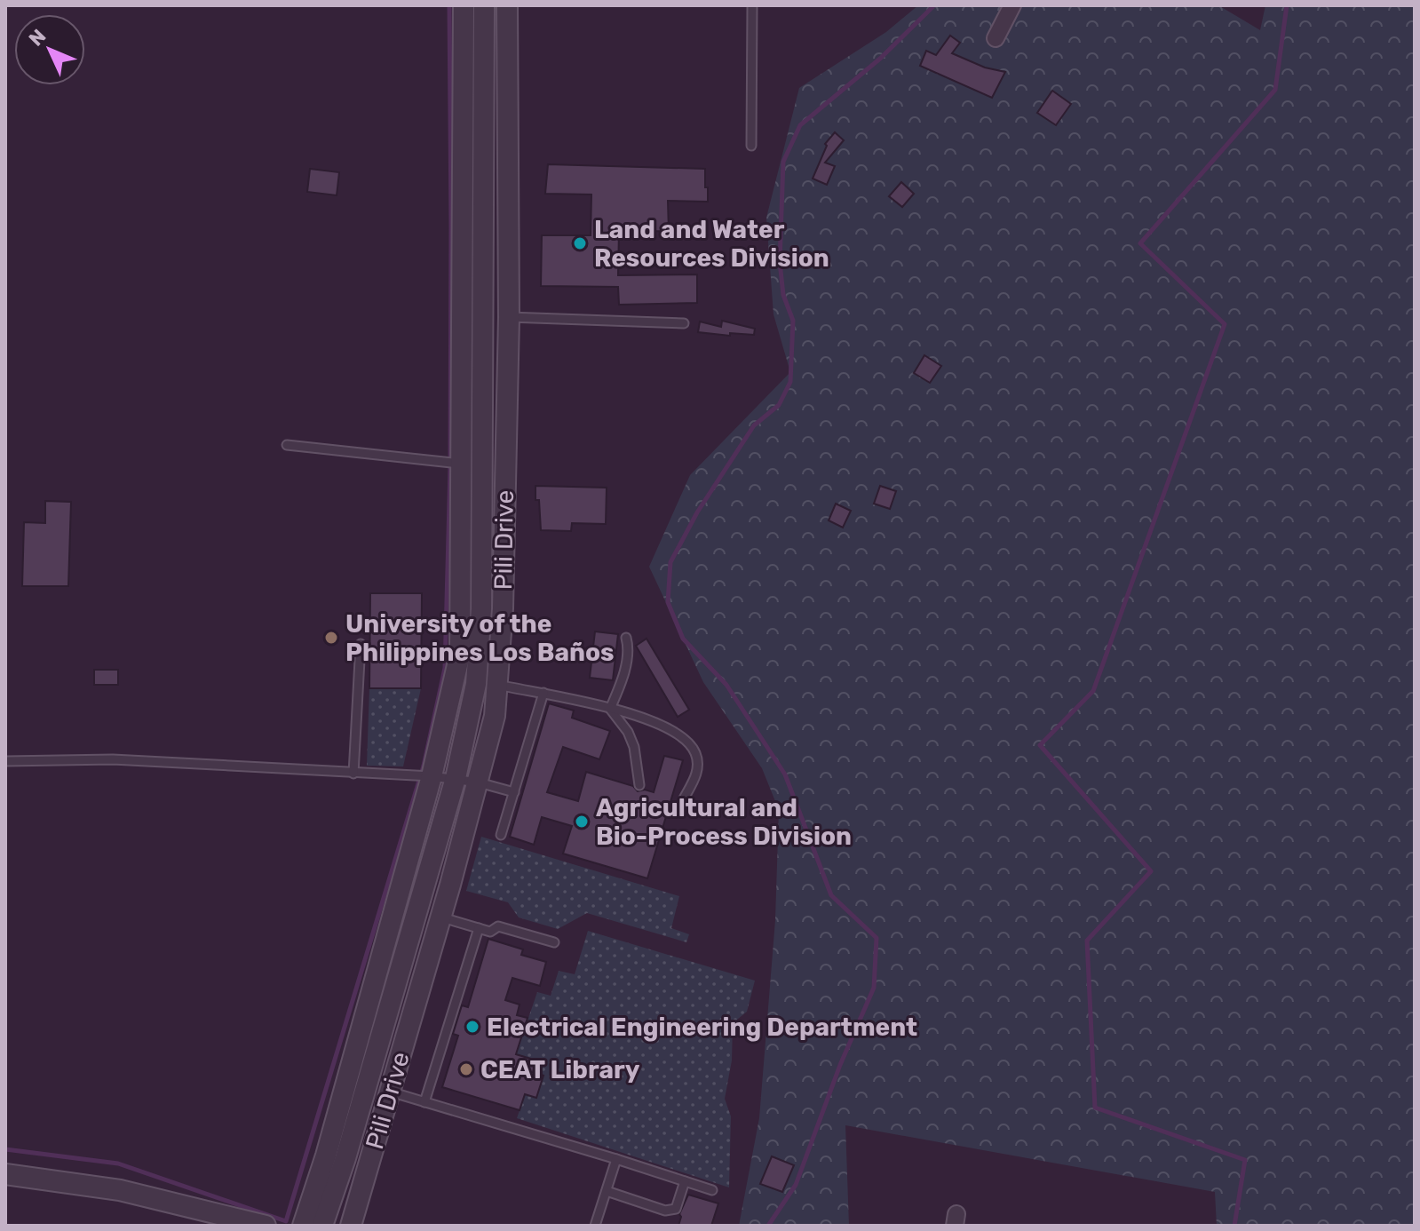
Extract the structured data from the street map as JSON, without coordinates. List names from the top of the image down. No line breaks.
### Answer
{"streets":{"street":["Pili Drive"]},"places":["Land and Water Resources Division","University of the Philippines Los Baños","Agricultural and Bio-Process Division","Electrical Engineering Department","CEAT Library"],"north":"top left"}
